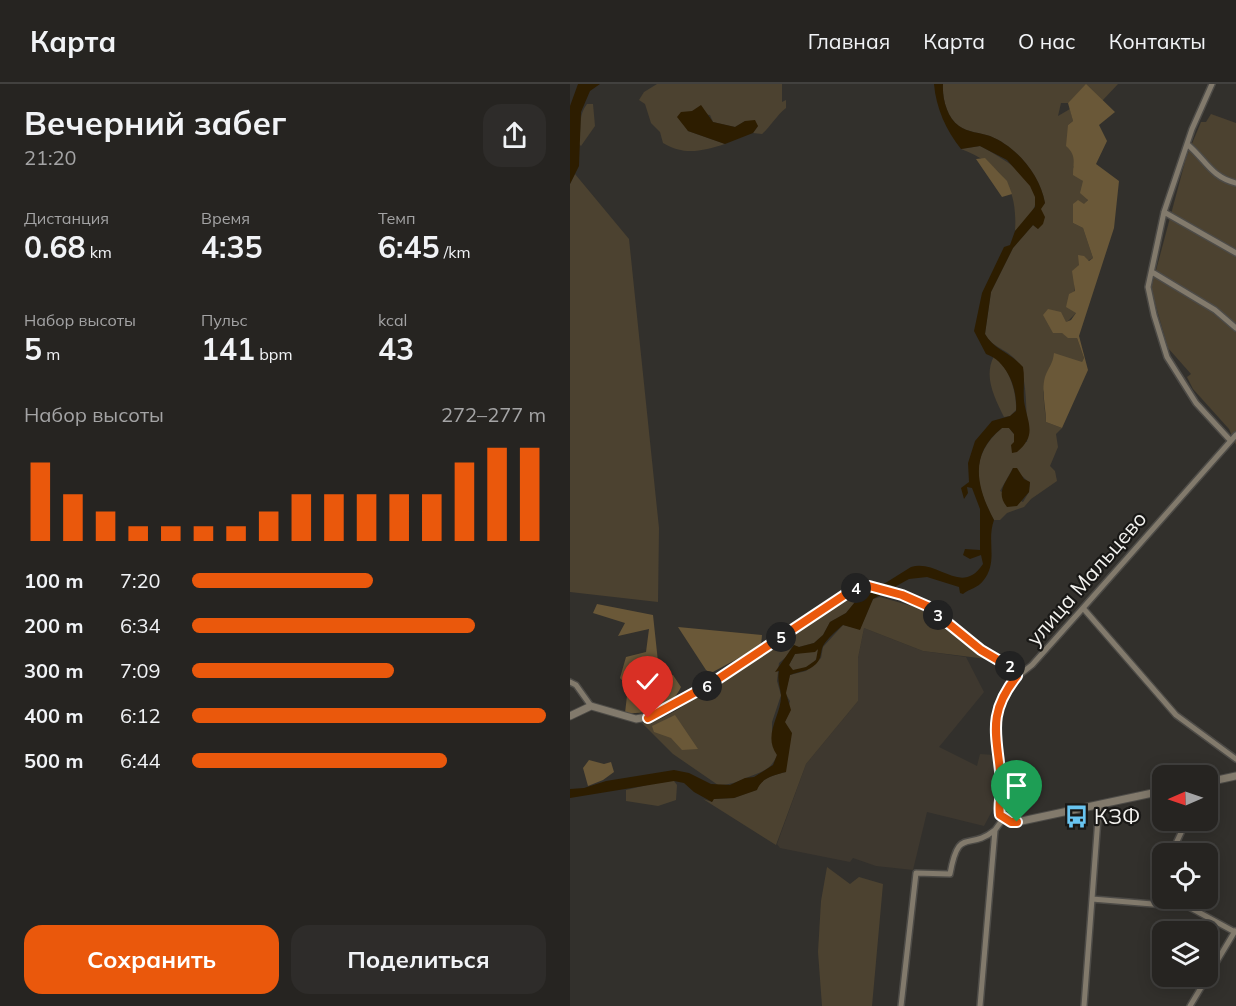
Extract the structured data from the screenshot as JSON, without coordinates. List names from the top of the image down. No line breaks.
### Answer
{"streets":{"street":["улица Мальцево"]},"places":{"bus stop":["КЗФ"]},"north":"left","page":{"header":"Карта","nav":["Главная","Карта","О нас","Контакты"],"heading":["Вечерний забег","21:20"],"stats":[["Дистанция","0.68 km"],["Время","4:35"],["Темп","6:45 /km"],["Набор высоты","5 m"],["Пульс","141 bpm"],["kcal","43"]],"chart":["Набор высоты","272–277 m"],"list":[{"name":"100 m","note":"7:20"},{"name":"200 m","note":"6:34"},{"name":"300 m","note":"7:09"},{"name":"400 m","note":"6:12"},{"name":"500 m","note":"6:44"}],"pins":["4","3","5","2","6"],"buttons":["Сохранить","Поделиться"]}}
